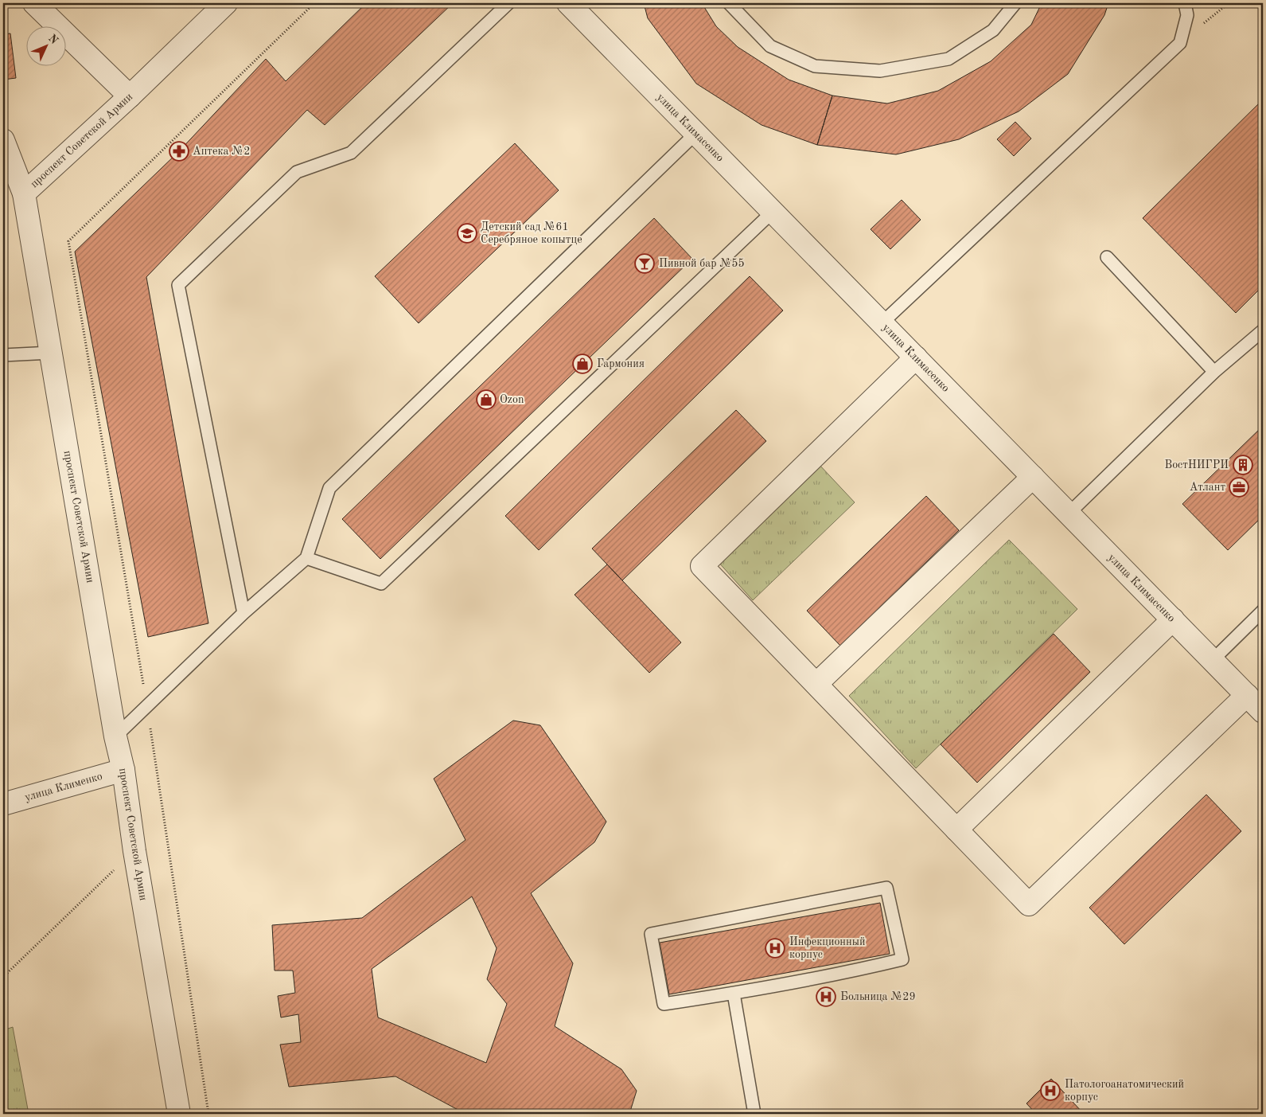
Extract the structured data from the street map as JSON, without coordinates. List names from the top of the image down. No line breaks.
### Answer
{"streets":{"street":["улица Климасенко","проспект Советской Армии","улица Клименко"]},"crossings":[["проспект Советской Армии","улица Клименко"]],"places":{"pharmacy":["Аптека №2"],"school or university":["Детский сад №61 Серебряное копытце"],"bar":["Пивной бар №55"],"shop":["Гармония","Ozon"],"building":["ВостНИГРИ"],"office":["Атлант"],"hospital":["Инфекционный корпус","Больница №29","Патологоанатомический корпус"]},"north":"top right"}
